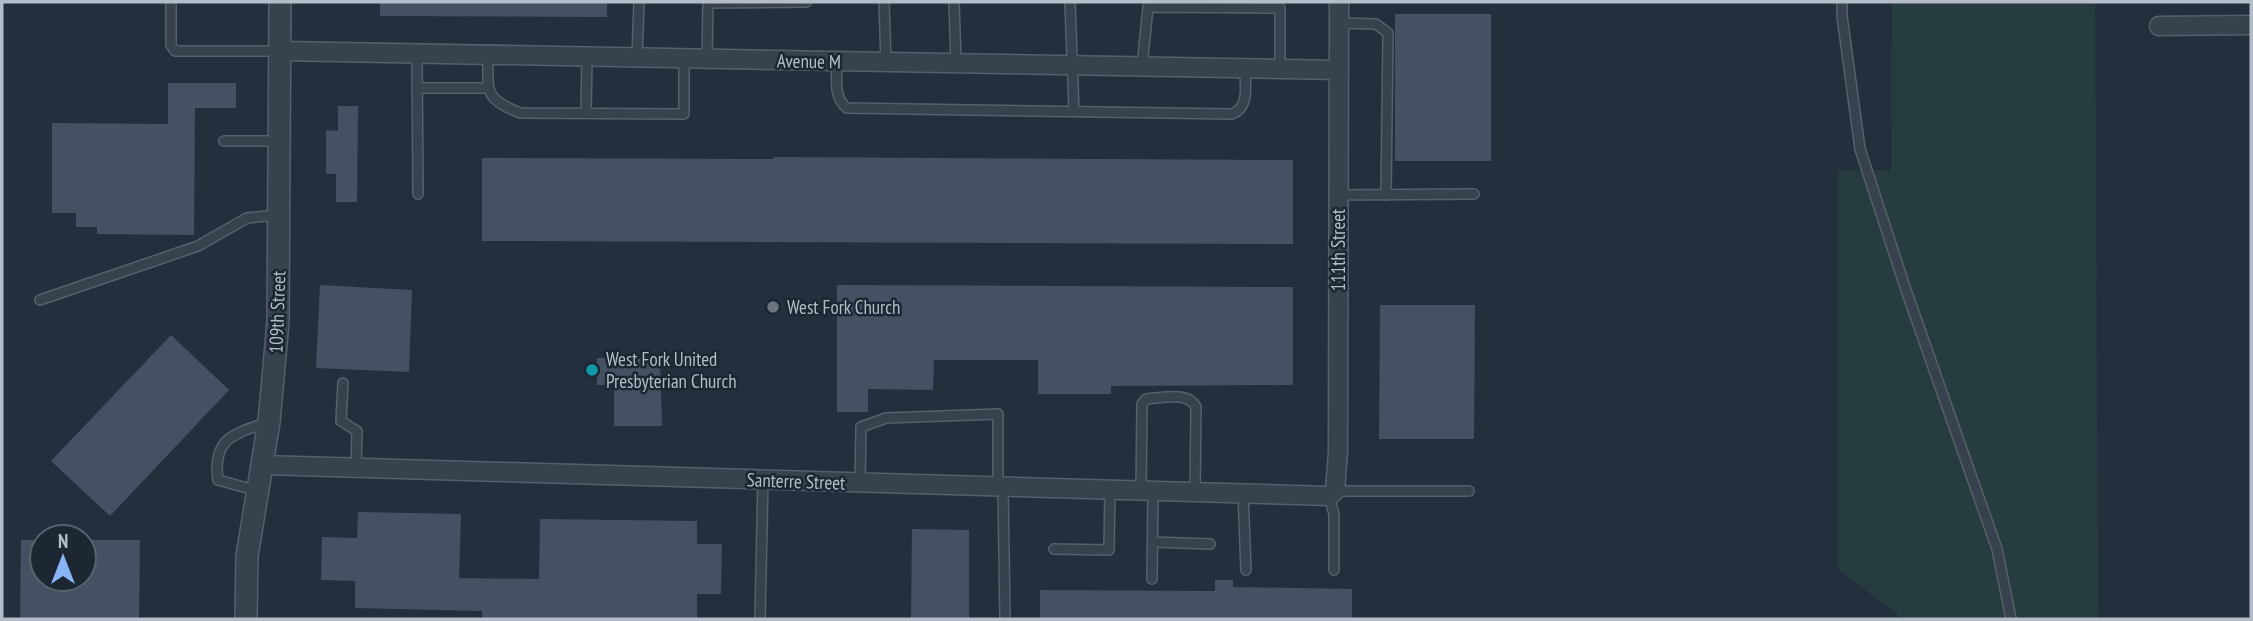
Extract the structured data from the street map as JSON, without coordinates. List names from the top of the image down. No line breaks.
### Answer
{"streets":{"street":["Avenue M","111th Street","109th Street","Santerre Street"]},"crossings":[["Avenue M","111th Street"],["Avenue M","109th Street"],["111th Street","Santerre Street"],["109th Street","Santerre Street"]],"places":["West Fork Church","West Fork United Presbyterian Church"],"north":"top"}
